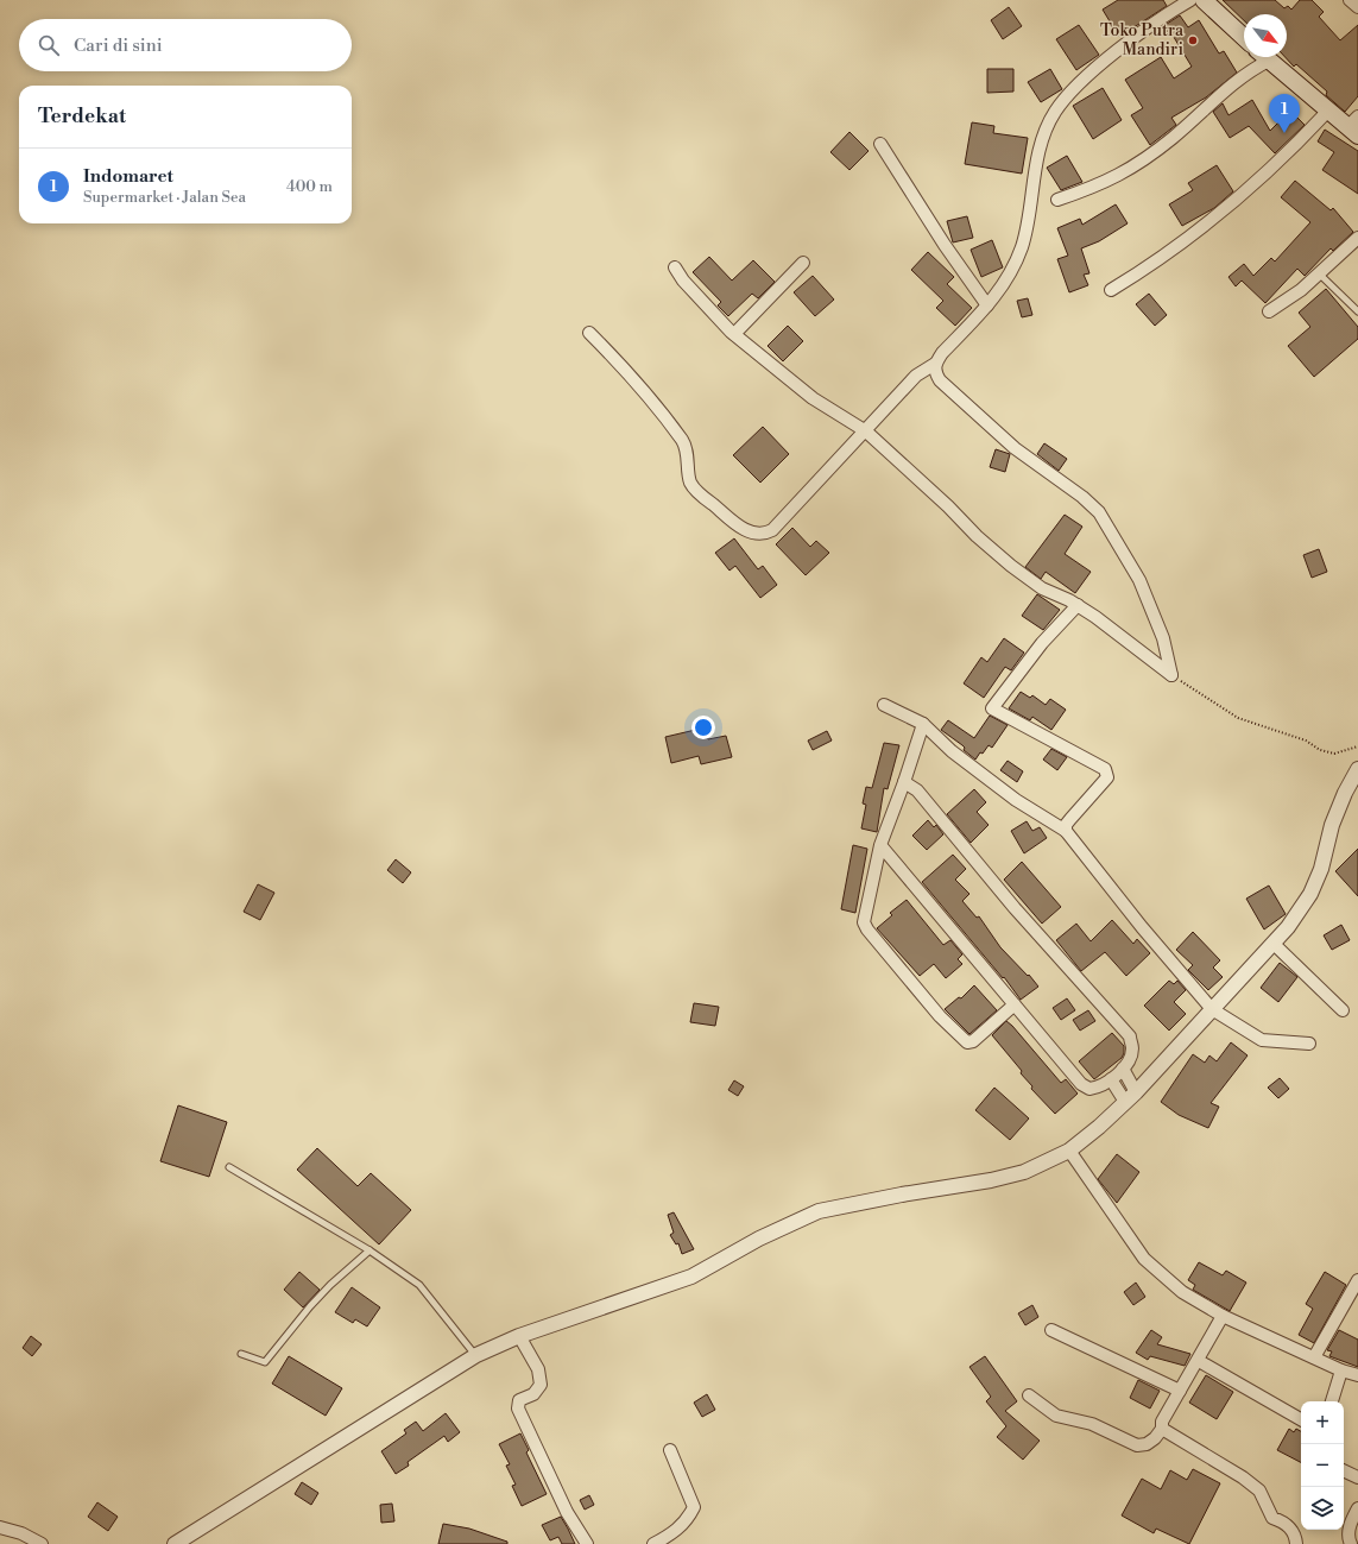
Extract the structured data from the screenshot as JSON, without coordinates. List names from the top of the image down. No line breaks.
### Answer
{"places":["Toko Putra Mandiri"],"north":"bottom right","page":{"search":"Cari di sini","heading":"Terdekat","pins":"1","list":[{"mark":"1","name":"Indomaret","note":"Supermarket · Jalan Sea","value":"400 m"}],"map_buttons":["+","−"]}}
